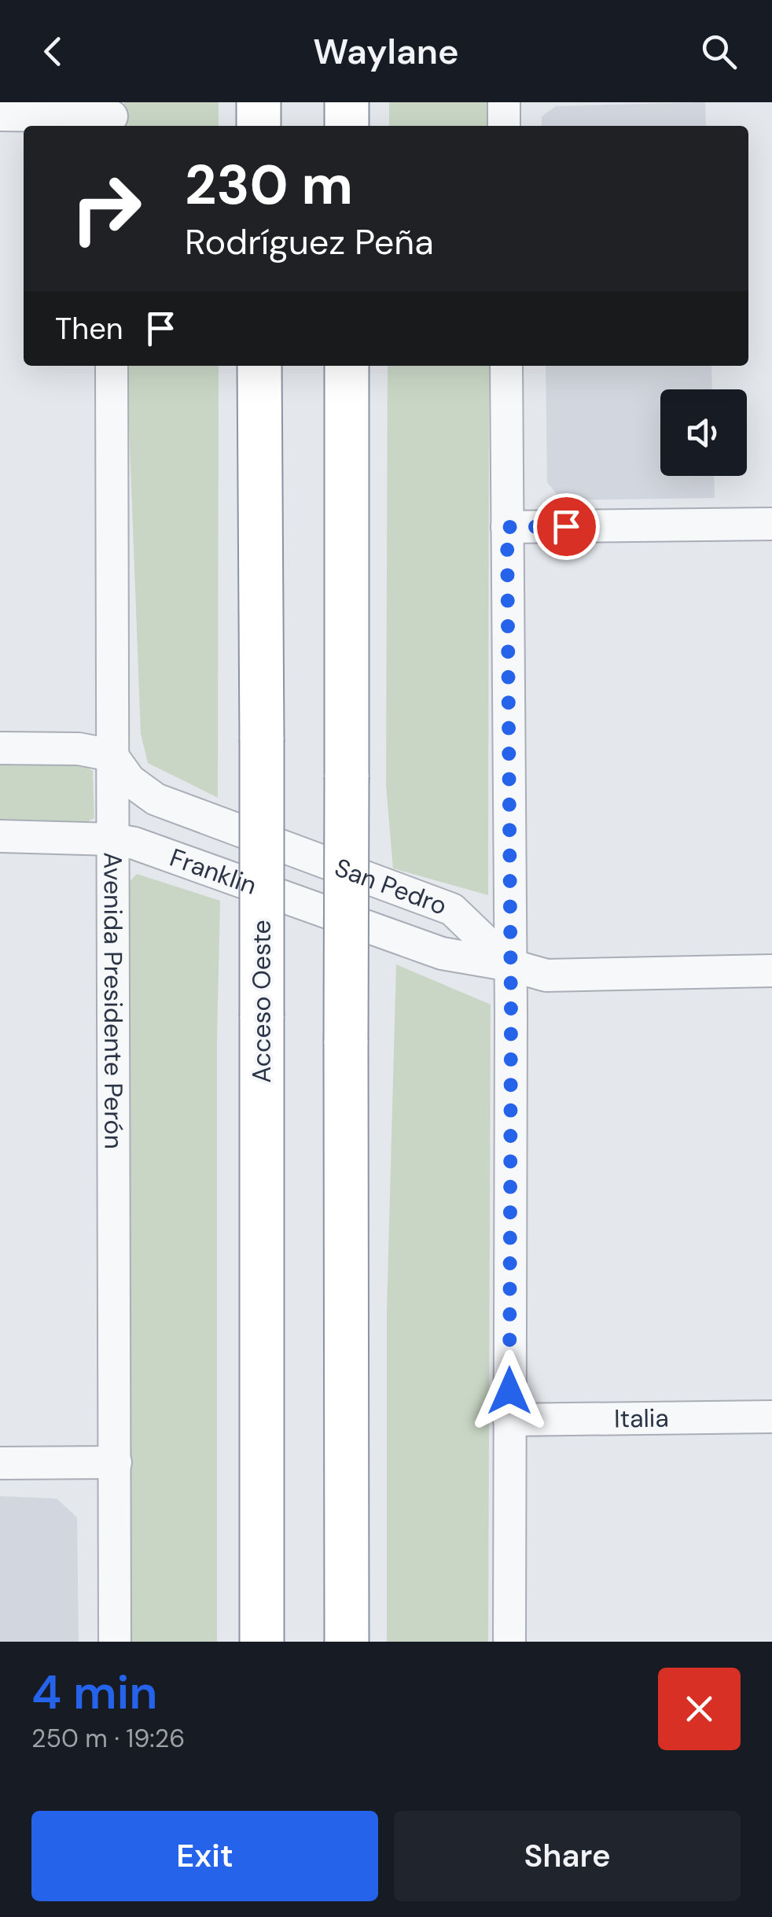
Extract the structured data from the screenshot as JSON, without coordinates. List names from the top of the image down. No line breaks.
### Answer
{"streets":{"highway":["Acceso Oeste"],"street":["Franklin","San Pedro","Avenida Presidente Perón","Italia"]},"crossings":[["Franklin","San Pedro"],["Franklin","Avenida Presidente Perón"],["San Pedro","Avenida Presidente Perón"]],"page":{"header":"Waylane","turn":["230 m","Rodríguez Peña"],"then":"Then","heading":["4 min","250 m · 19:26"],"buttons":["Exit","Share"]}}
